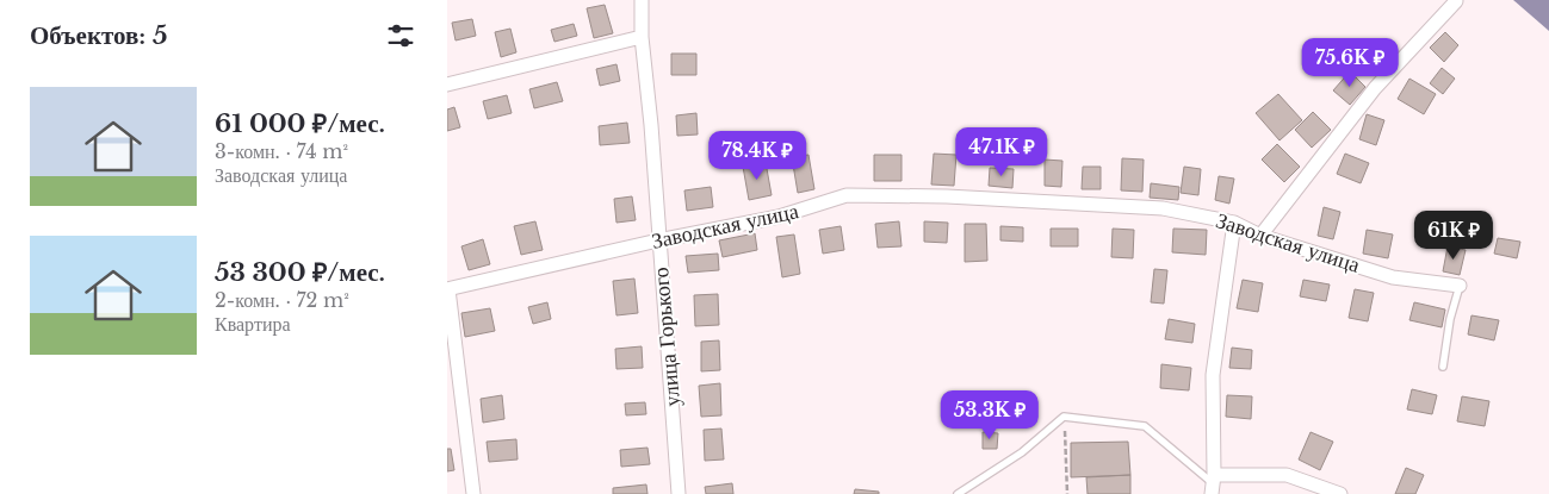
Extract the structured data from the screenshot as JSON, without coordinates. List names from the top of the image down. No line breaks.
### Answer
{"streets":{"street":["Заводская улица","улица Горького"]},"crossings":[["Заводская улица","улица Горького"]],"page":{"heading":"Объектов: 5","price":["75.6K ₽","47.1K ₽","78.4K ₽","61K ₽","53.3K ₽"],"list":[{"name":"61 000 ₽/мес.","note":"3-комн. · 74 m² · Заводская улица"},{"name":"53 300 ₽/мес.","note":"2-комн. · 72 m² · Квартира"}]}}
